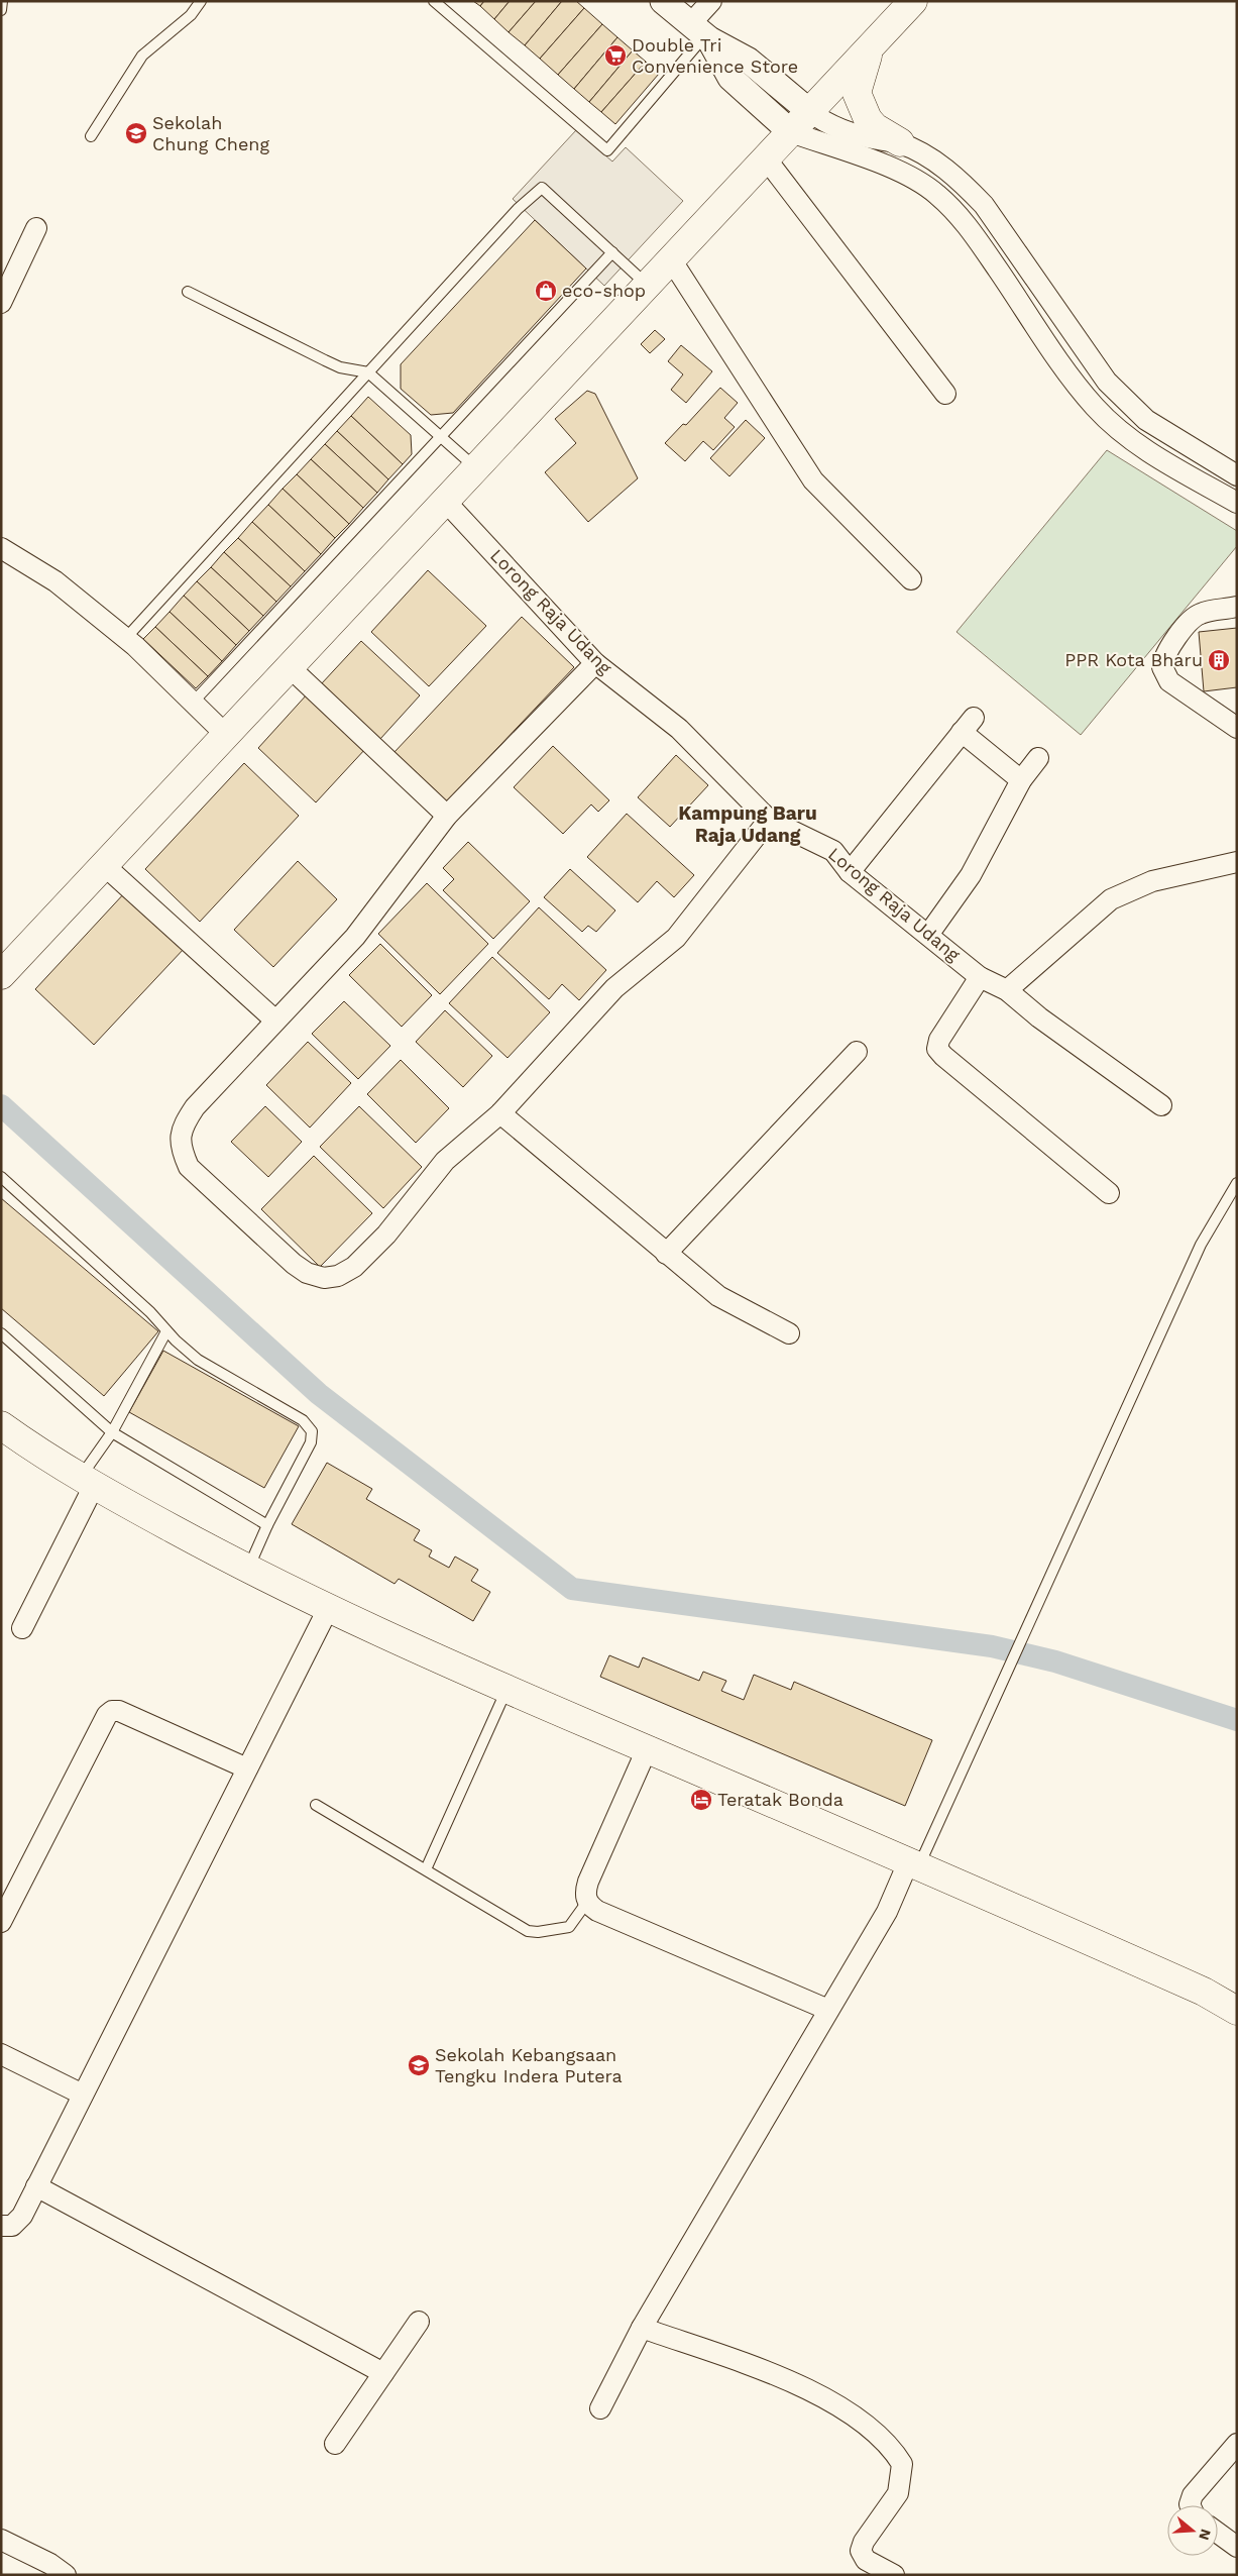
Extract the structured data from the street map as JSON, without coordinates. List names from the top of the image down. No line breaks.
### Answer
{"streets":{"street":["Lorong Raja Udang"]},"districts":["Kampung Baru Raja Udang"],"places":{"supermarket":["Double Tri Convenience Store"],"school or university":["Sekolah Chung Cheng","Sekolah Kebangsaan Tengku Indera Putera"],"shop":["eco-shop"],"building":["PPR Kota Bharu"],"hotel":["Teratak Bonda"]},"north":"right"}
